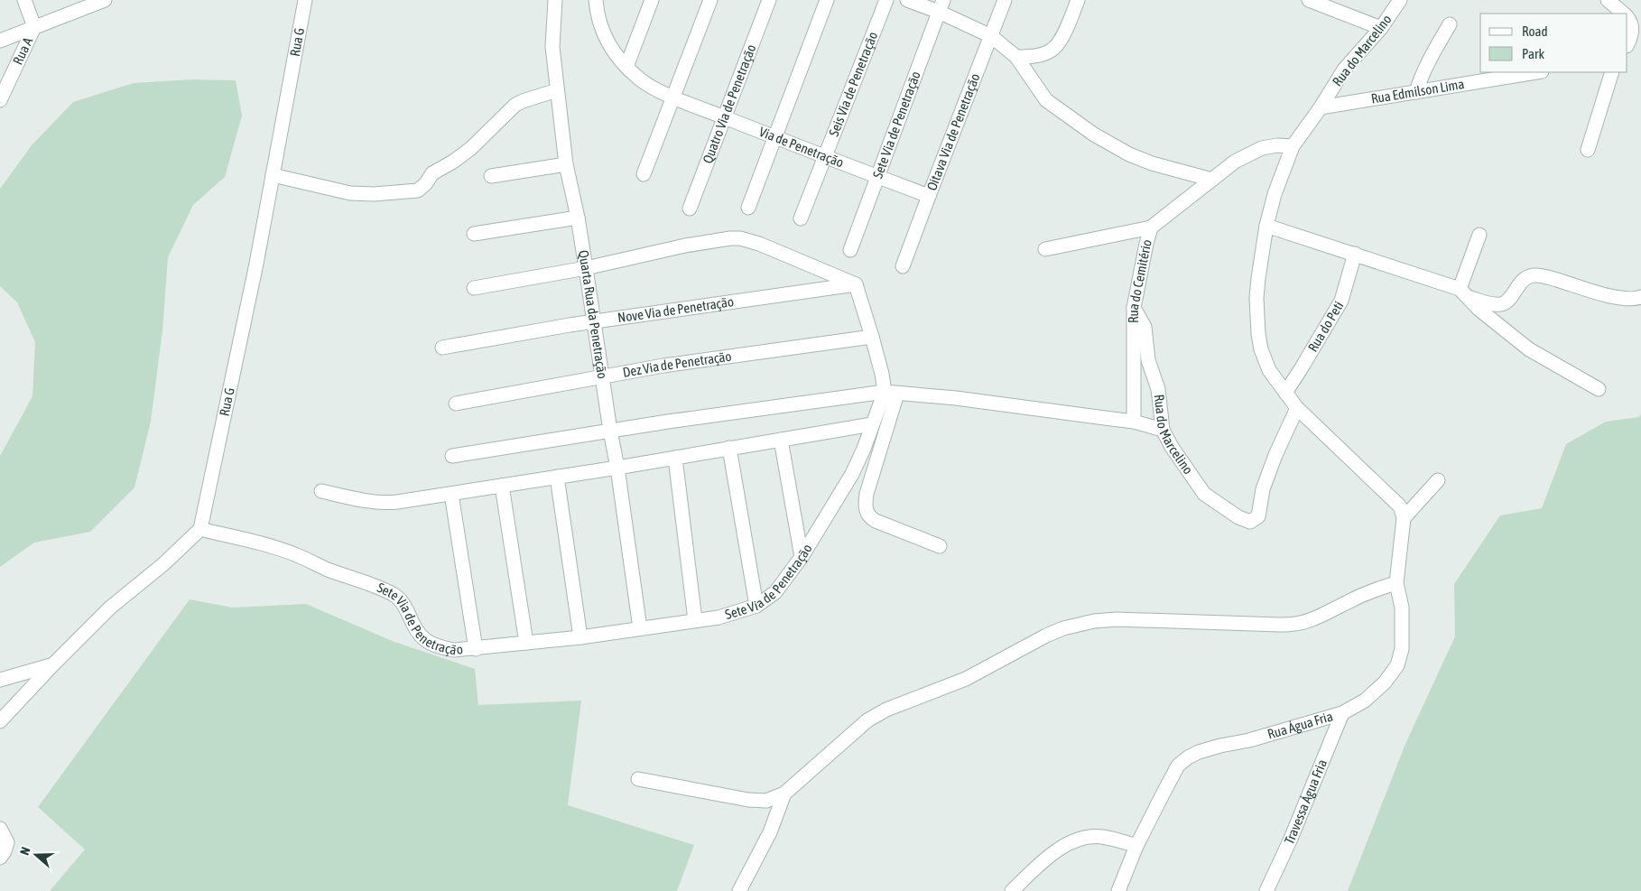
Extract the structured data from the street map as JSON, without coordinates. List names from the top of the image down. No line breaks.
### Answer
{"streets":{"street":["Rua G","Rua A","Rua do Marcelino","Seis Via de Penetração","Rua Edmilson Lima","Quatro Via de Penetração","Sete Via de Penetração","Oitava Via de Penetração","Via de Penetração","Rua do Cemitério","Nove Via de Penetração","Quarta Rua da Penetração","Rua do Peti","Dez Via de Penetração","Rua Água Fria","Travessa Água Fria"]},"crossings":[["Rua G","Sete Via de Penetração"],["Rua do Marcelino","Rua Edmilson Lima"],["Rua do Marcelino","Rua do Cemitério"],["Rua do Marcelino","Rua do Peti"],["Seis Via de Penetração","Via de Penetração"],["Quatro Via de Penetração","Via de Penetração"],["Sete Via de Penetração","Via de Penetração"],["Sete Via de Penetração","Quarta Rua da Penetração"],["Oitava Via de Penetração","Via de Penetração"],["Nove Via de Penetração","Quarta Rua da Penetração"],["Quarta Rua da Penetração","Dez Via de Penetração"],["Rua Água Fria","Travessa Água Fria"]],"legend":["Road","Park"],"north":"left"}
